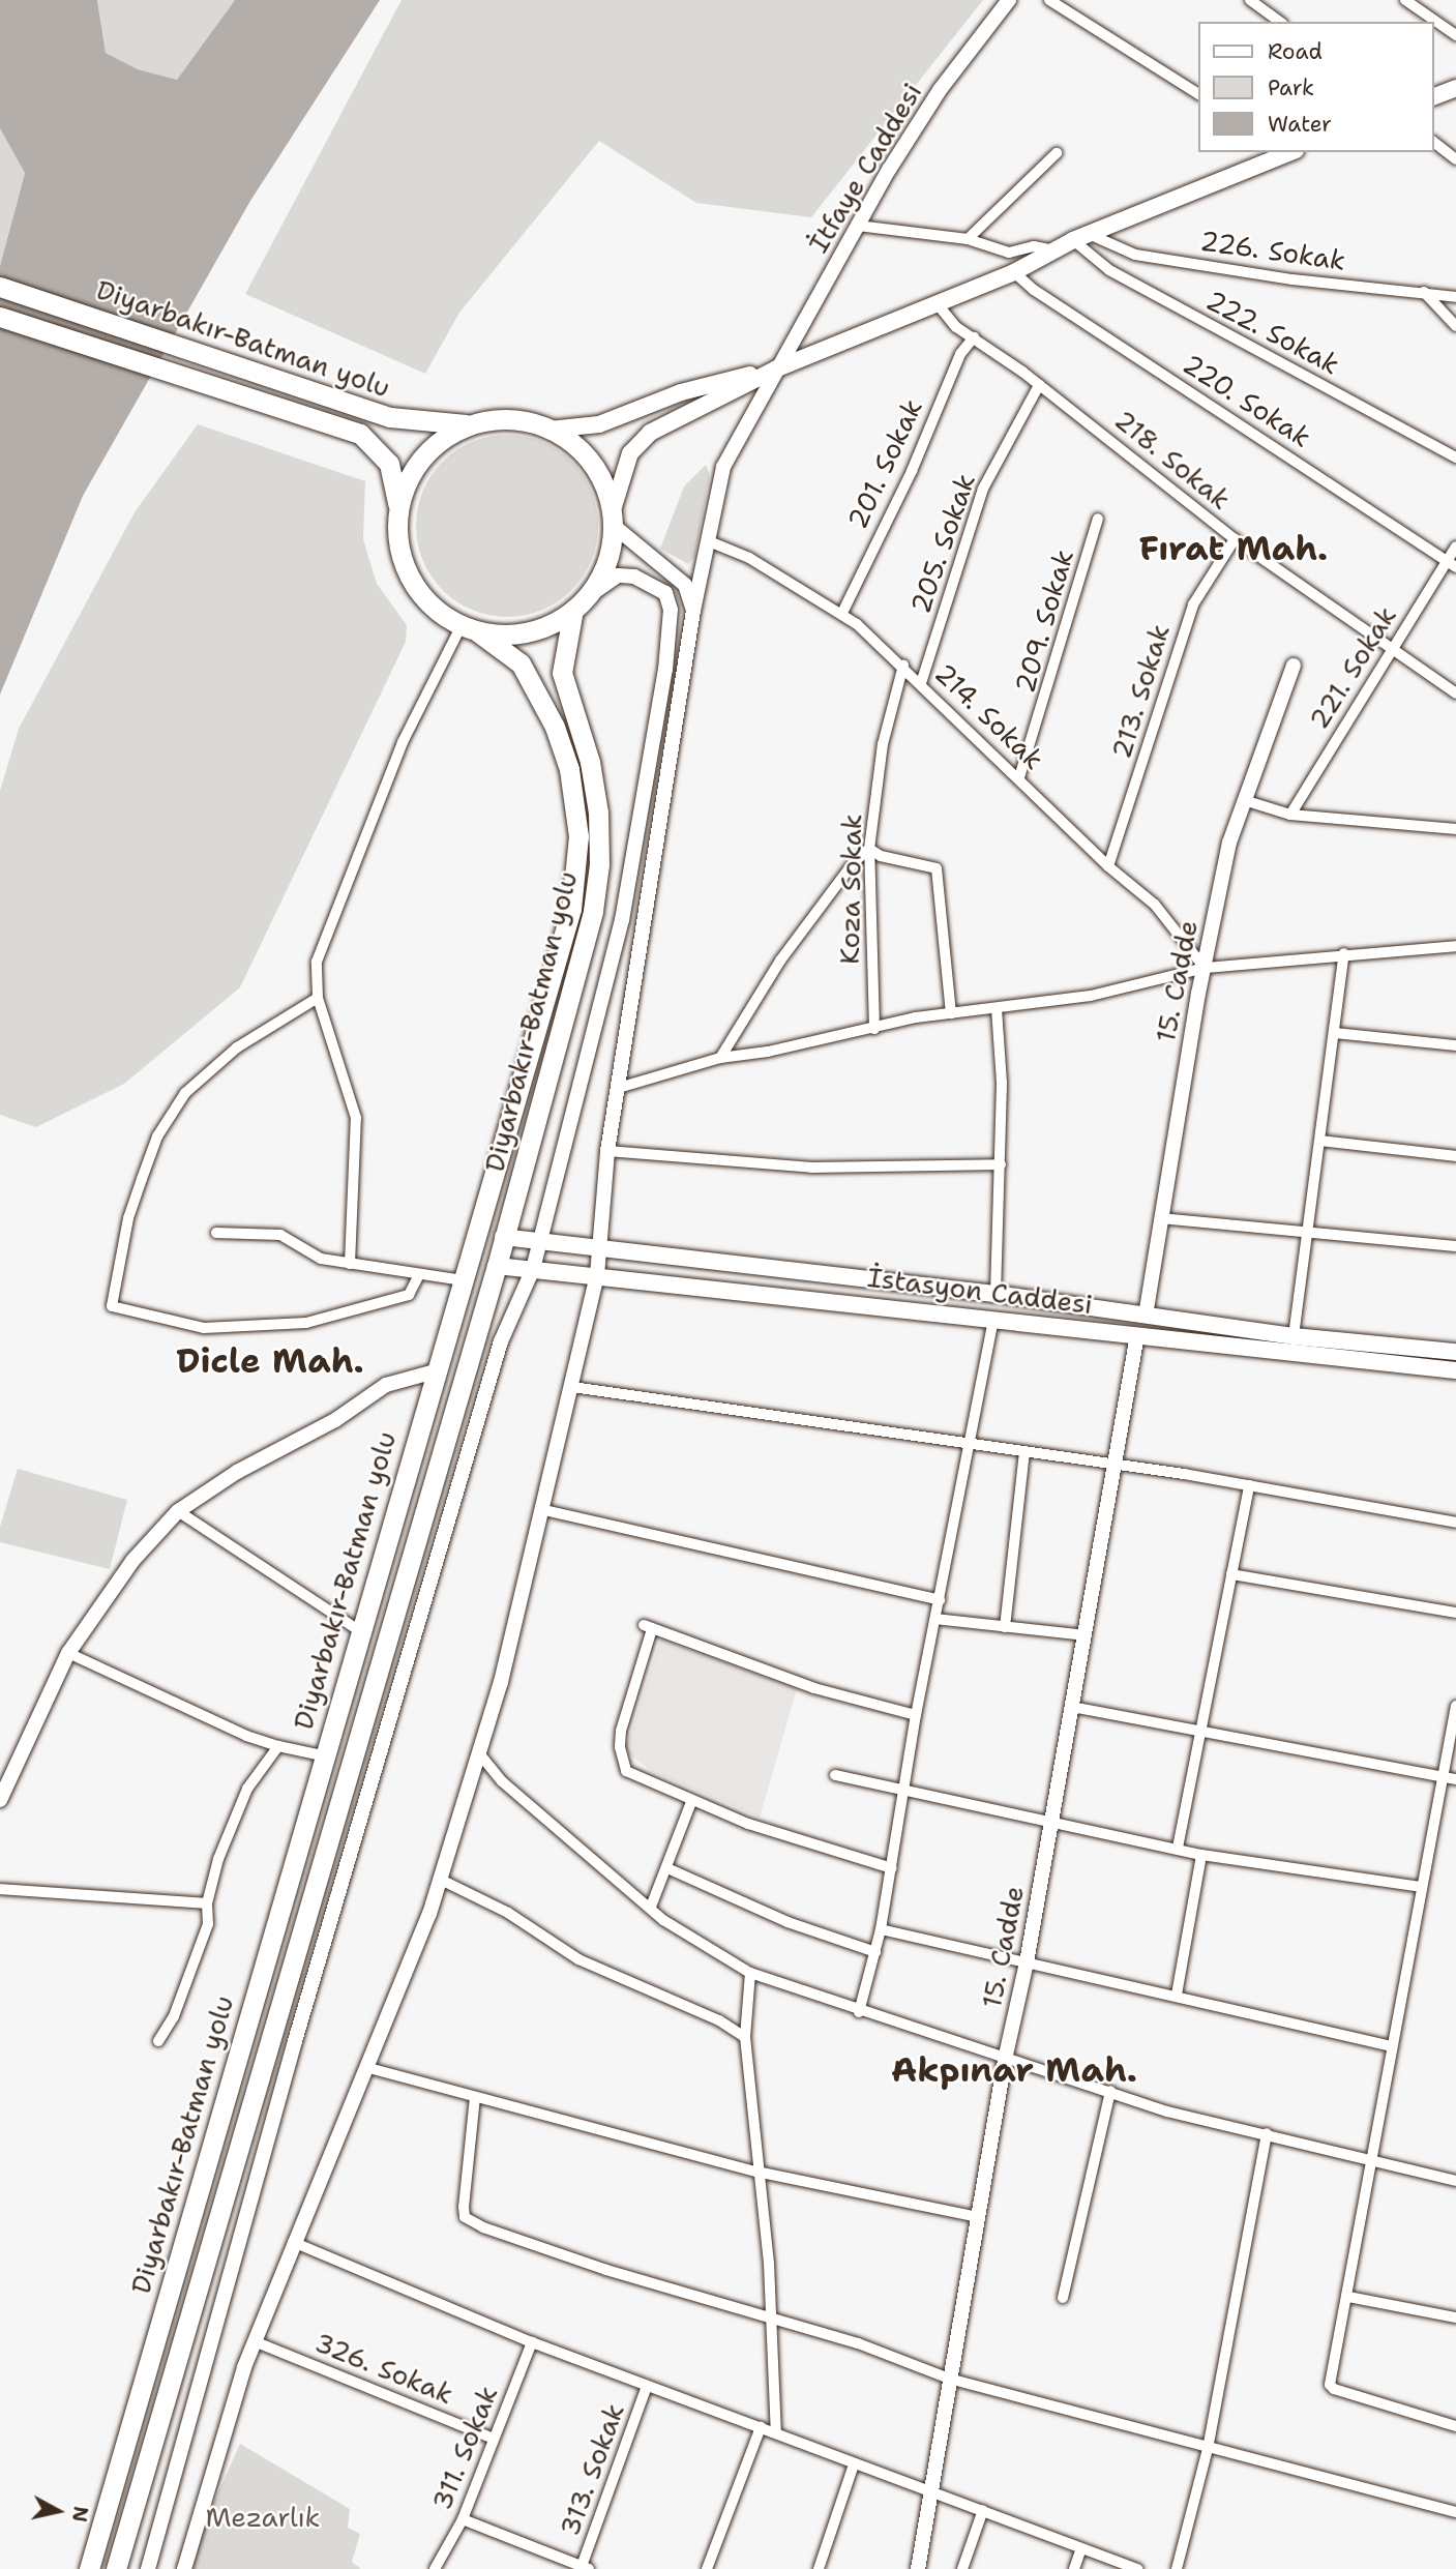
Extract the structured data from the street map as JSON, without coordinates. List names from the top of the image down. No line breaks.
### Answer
{"streets":{"highway":["Diyarbakır-Batman yolu"],"main road":["İstasyon Caddesi"],"street":["İtfaye Caddesi","226. Sokak","222. Sokak","220. Sokak","218. Sokak","201. Sokak","205. Sokak","209. Sokak","221. Sokak","213. Sokak","214. Sokak","Koza Sokak","15. Cadde","326. Sokak","311. Sokak","313. Sokak"]},"crossings":[["İtfaye Caddesi","214. Sokak"],["İtfaye Caddesi","İstasyon Caddesi"],["İtfaye Caddesi","326. Sokak"],["226. Sokak","222. Sokak"],["Diyarbakır-Batman yolu","İstasyon Caddesi"],["220. Sokak","221. Sokak"],["218. Sokak","201. Sokak"],["218. Sokak","205. Sokak"],["218. Sokak","221. Sokak"],["218. Sokak","213. Sokak"],["201. Sokak","214. Sokak"],["205. Sokak","214. Sokak"],["209. Sokak","214. Sokak"],["213. Sokak","214. Sokak"],["214. Sokak","Koza Sokak"],["214. Sokak","15. Cadde"],["15. Cadde","İstasyon Caddesi"],["326. Sokak","311. Sokak"]],"districts":["Fırat Mah.","Dicle Mah.","Akpınar Mah."],"parks":["Mezarlık"],"legend":["Road","Park","Water"],"north":"right"}
